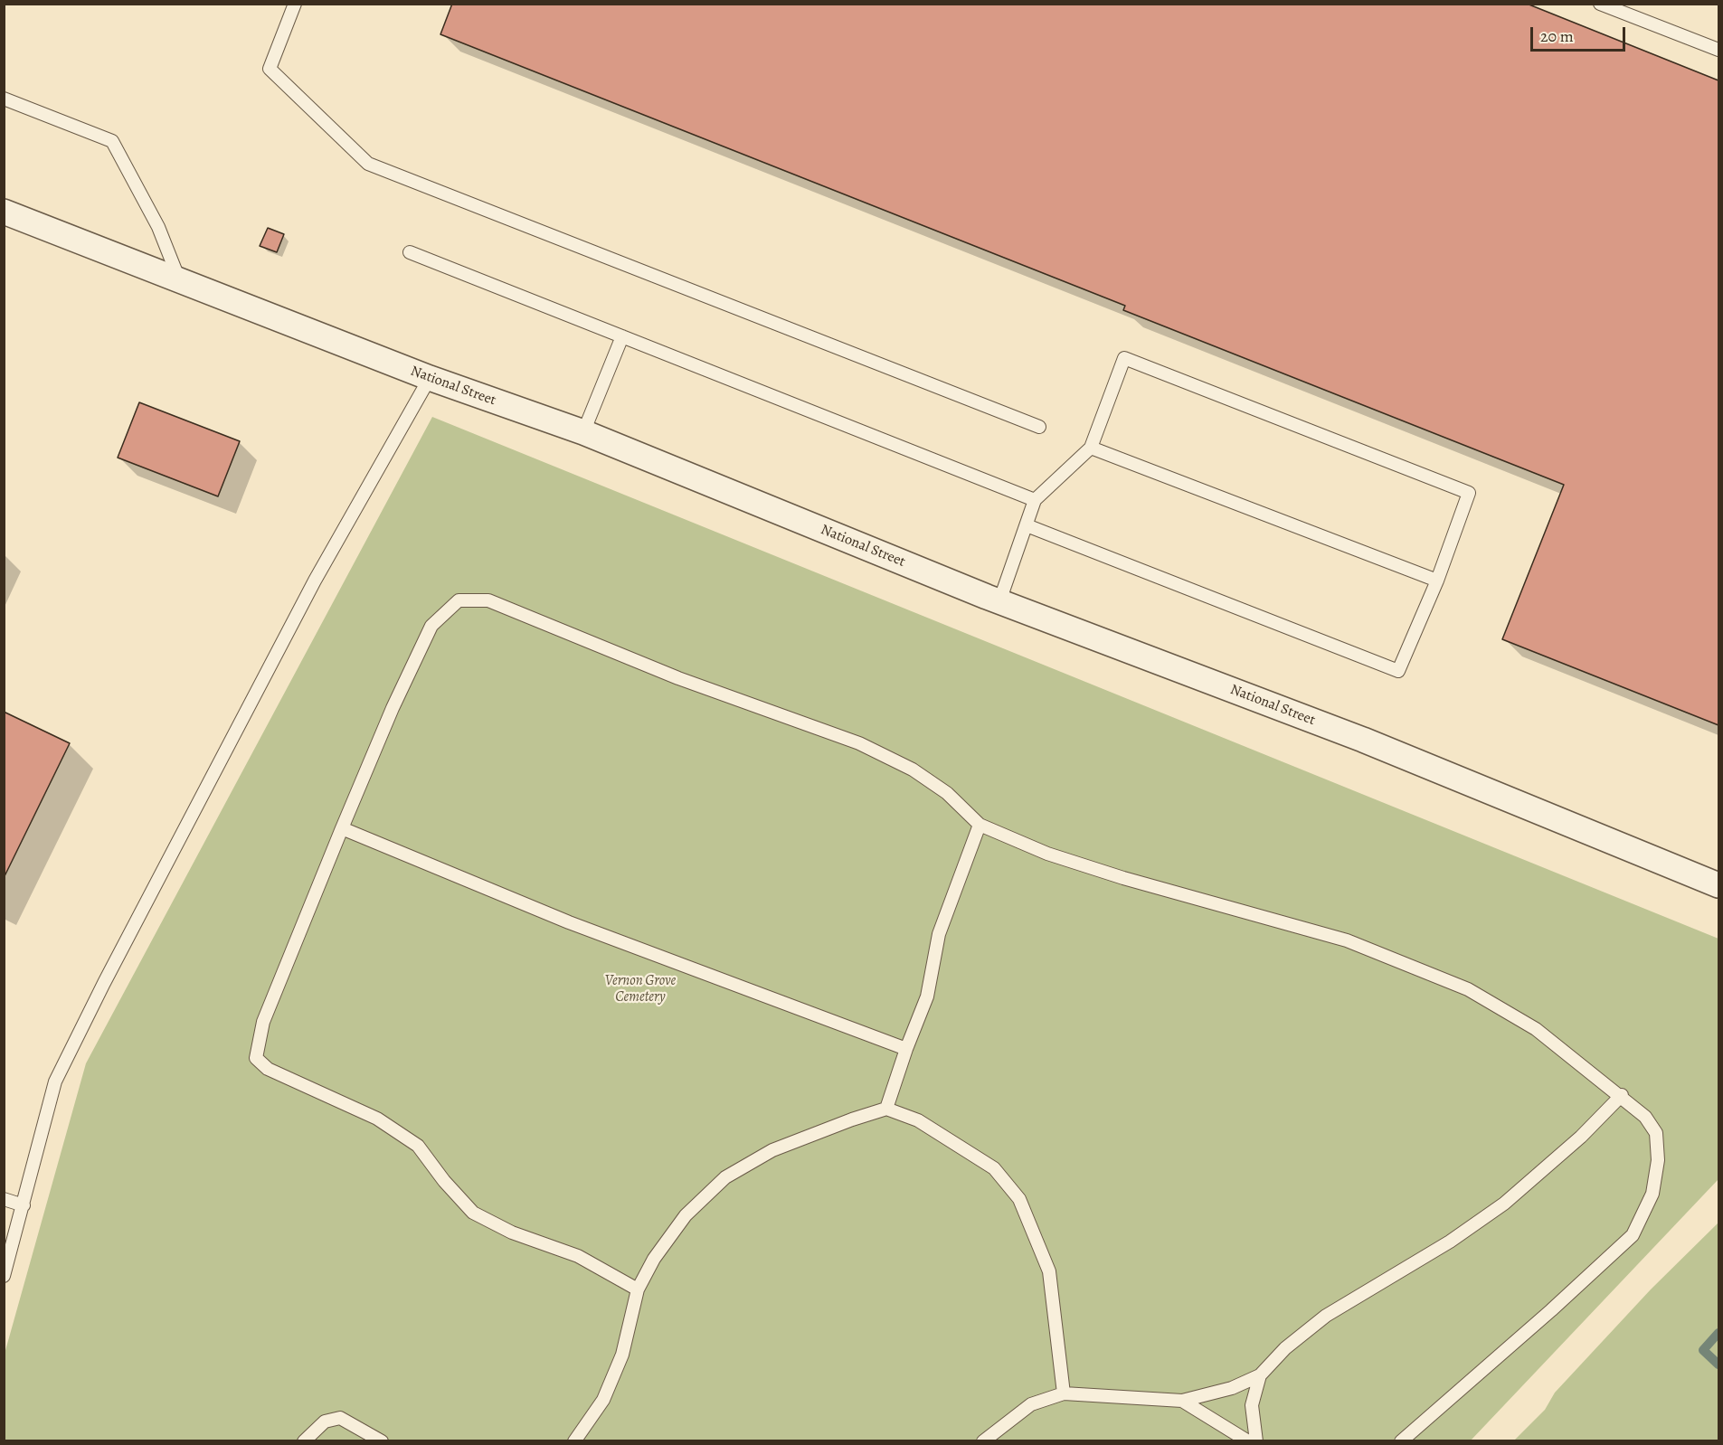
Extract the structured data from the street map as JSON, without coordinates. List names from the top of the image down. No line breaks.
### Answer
{"streets":{"street":["National Street"]},"parks":["Vernon Grove Cemetery"],"scale_bar":"20 m"}
